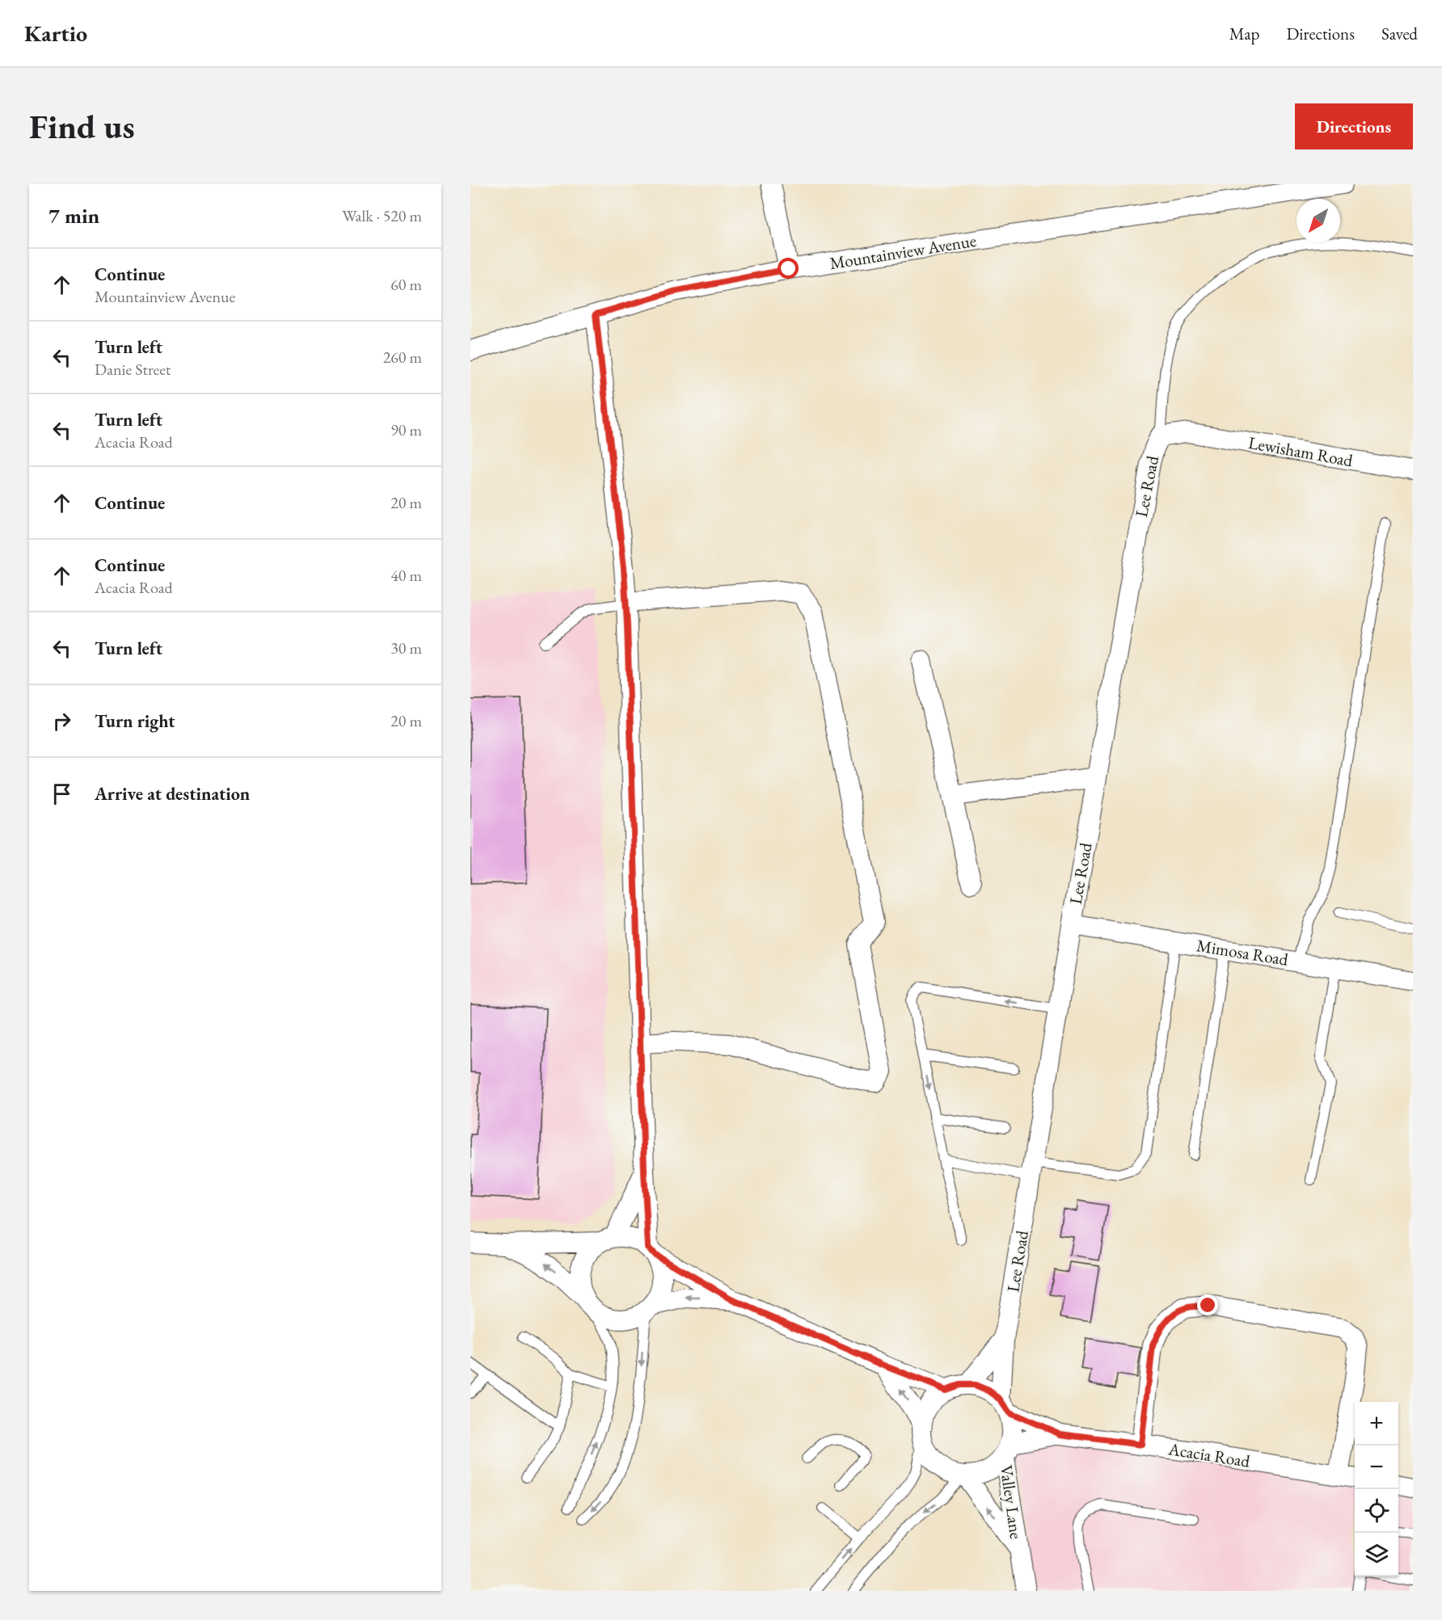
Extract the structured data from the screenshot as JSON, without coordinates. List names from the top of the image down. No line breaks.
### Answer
{"streets":{"street":["Mountainview Avenue","Lewisham Road","Lee Road","Mimosa Road","Acacia Road","Valley Lane"]},"crossings":[["Lewisham Road","Lee Road"],["Lee Road","Mimosa Road"],["Lee Road","Acacia Road"],["Lee Road","Valley Lane"],["Acacia Road","Valley Lane"]],"one_way":["Valley Lane"],"north":"bottom left","page":{"header":"Kartio","nav":["Map","Directions","Saved"],"buttons":"Directions","title":"Find us","heading":["7 min","Walk · 520 m"],"list":[["Continue","Mountainview Avenue","60 m"],["Turn left","Danie Street","260 m"],["Turn left","Acacia Road","90 m"],["Continue","20 m"],["Continue","Acacia Road","40 m"],["Turn left","30 m"],["Turn right","20 m"],"Arrive at destination"],"map_buttons":["+","−"]}}
